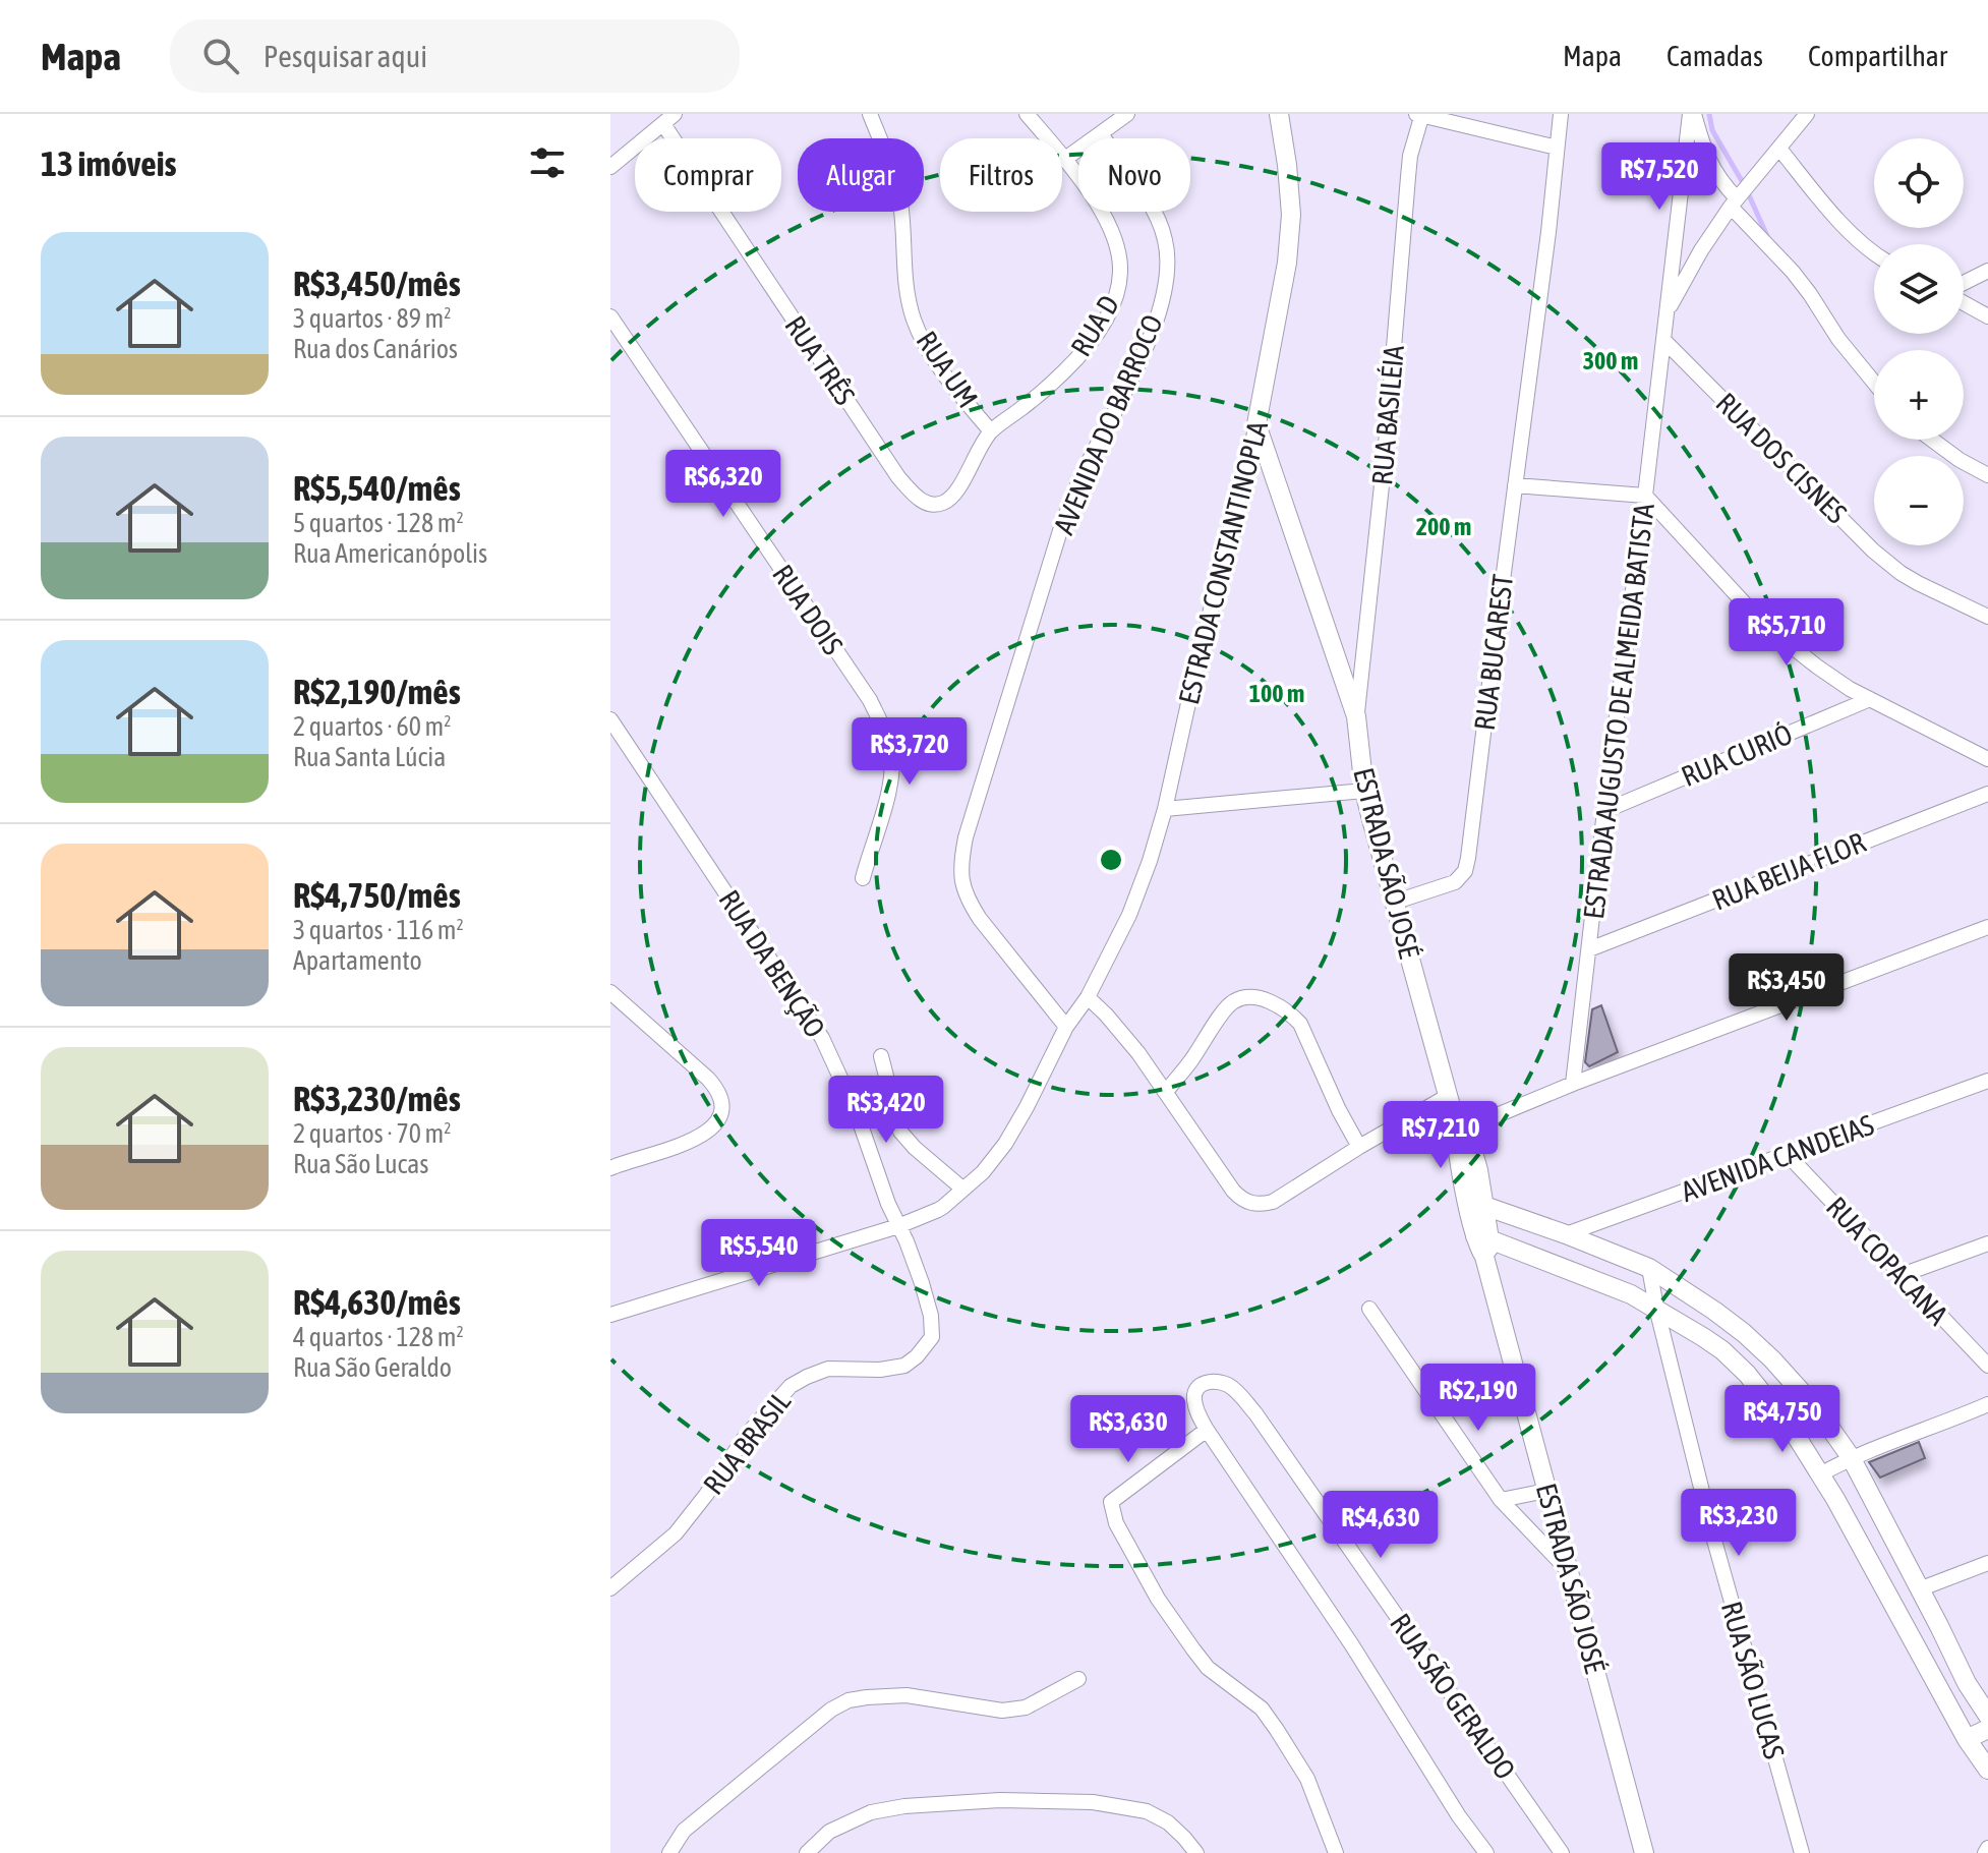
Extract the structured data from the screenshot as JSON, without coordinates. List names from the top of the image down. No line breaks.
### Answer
{"streets":{"street":["RUA D","RUA TRÊS","RUA UM","RUA BASILÉIA","AVENIDA DO BARROCO","RUA DOS CISNES","ESTRADA CONSTANTINOPLA","RUA DOIS","RUA BUCAREST","ESTRADA AUGUSTO DE ALMEIDA BATISTA","RUA CURIÓ","ESTRADA SÃO JOSÉ","RUA BEIJA FLOR","RUA DA BENÇÃO","AVENIDA CANDEIAS","RUA COPACANA","RUA BRASIL","RUA SÃO LUCAS","RUA SÃO GERALDO"]},"crossings":[["RUA D","RUA TRÊS"],["RUA D","RUA UM"],["RUA TRÊS","RUA UM"],["RUA BASILÉIA","ESTRADA SÃO JOSÉ"],["AVENIDA DO BARROCO","ESTRADA CONSTANTINOPLA"],["RUA DOS CISNES","ESTRADA AUGUSTO DE ALMEIDA BATISTA"],["ESTRADA CONSTANTINOPLA","ESTRADA SÃO JOSÉ"],["ESTRADA CONSTANTINOPLA","RUA DA BENÇÃO"],["ESTRADA CONSTANTINOPLA","RUA BRASIL"],["RUA BUCAREST","ESTRADA SÃO JOSÉ"],["ESTRADA AUGUSTO DE ALMEIDA BATISTA","RUA CURIÓ"],["ESTRADA AUGUSTO DE ALMEIDA BATISTA","RUA BEIJA FLOR"],["RUA DA BENÇÃO","RUA BRASIL"],["AVENIDA CANDEIAS","RUA COPACANA"]],"page":{"header":"Mapa","search":"Pesquisar aqui","nav":["Mapa","Camadas","Compartilhar"],"heading":"13 imóveis","map_buttons":["+","−"],"chip":["Comprar","Alugar","Filtros","Novo"],"price":["R$7,520","R$6,320","R$5,710","R$3,720","R$3,450","R$3,420","R$7,210","R$5,540","R$2,190","R$4,750","R$3,630","R$3,230","R$4,630"],"list":[{"name":"R$3,450/mês","note":"3 quartos · 89 m² · Rua dos Canários"},{"name":"R$5,540/mês","note":"5 quartos · 128 m² · Rua Americanópolis"},{"name":"R$2,190/mês","note":"2 quartos · 60 m² · Rua Santa Lúcia"},{"name":"R$4,750/mês","note":"3 quartos · 116 m² · Apartamento"},{"name":"R$3,230/mês","note":"2 quartos · 70 m² · Rua São Lucas"},{"name":"R$4,630/mês","note":"4 quartos · 128 m² · Rua São Geraldo"}]},"rings":["300 m","200 m","100 m"]}
